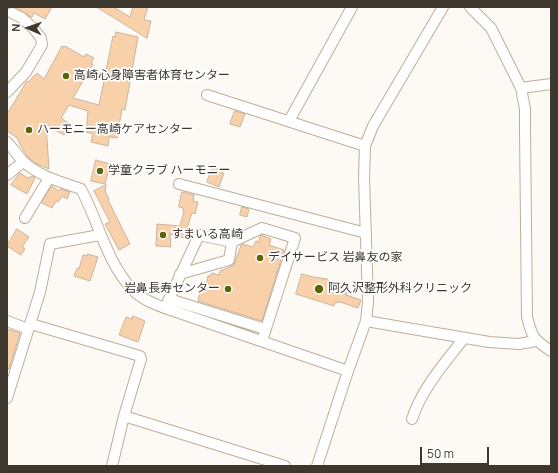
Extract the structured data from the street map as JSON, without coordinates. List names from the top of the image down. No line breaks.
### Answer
{"places":["高崎心身障害者体育センター","ハーモニー高崎ケアセンター","学童クラブ ハーモニー","すまいる高崎","デイサービス 岩鼻友の家","岩鼻長寿センター","阿久沢整形外科クリニック"],"scale_bar":"50 m","north":"left"}
